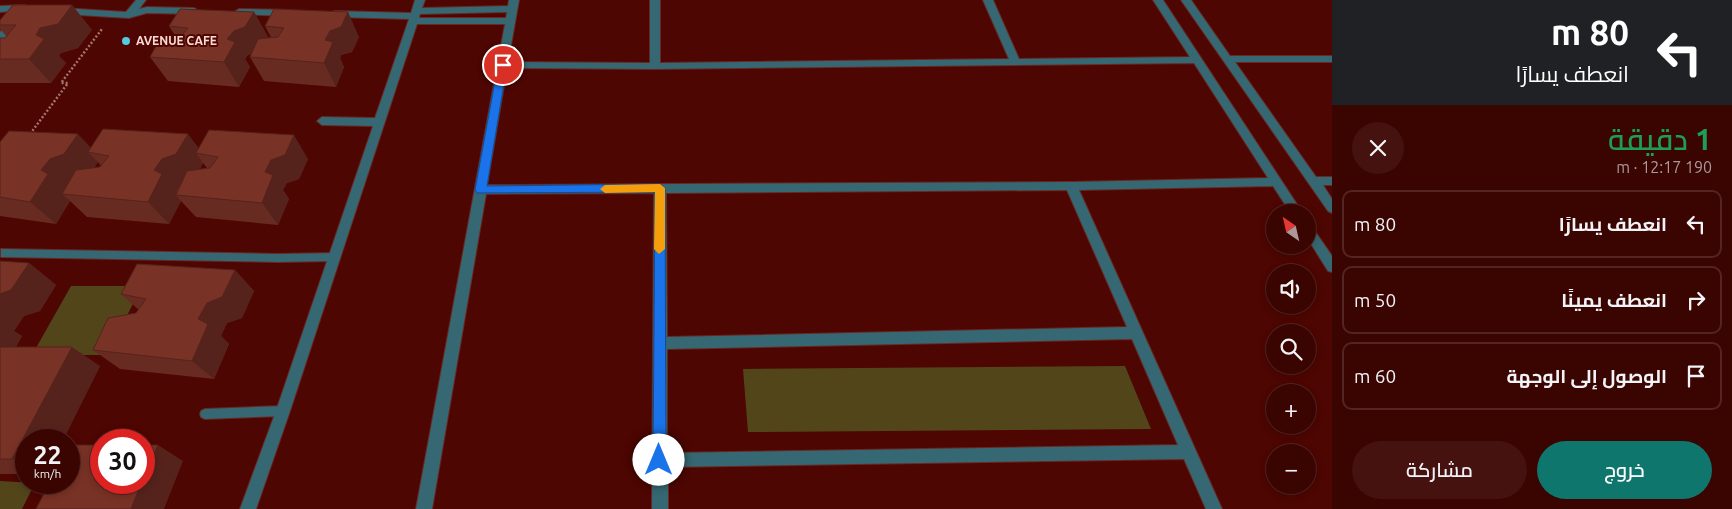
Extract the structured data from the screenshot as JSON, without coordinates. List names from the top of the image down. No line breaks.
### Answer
{"places":["AVENUE CAFE"],"north":"top left","page":{"turn":["80 m","انعطف يسارًا"],"heading":["1 دقيقة","190 m · 12:17"],"list":[{"name":"انعطف يسارًا","value":"80 m"},{"name":"انعطف يمينًا","value":"50 m"},{"name":"الوصول إلى الوجهة","value":"60 m"}],"map_buttons":["+","−"],"speed":"22 km/h","limit":"30","buttons":["خروج","مشاركة"]}}
